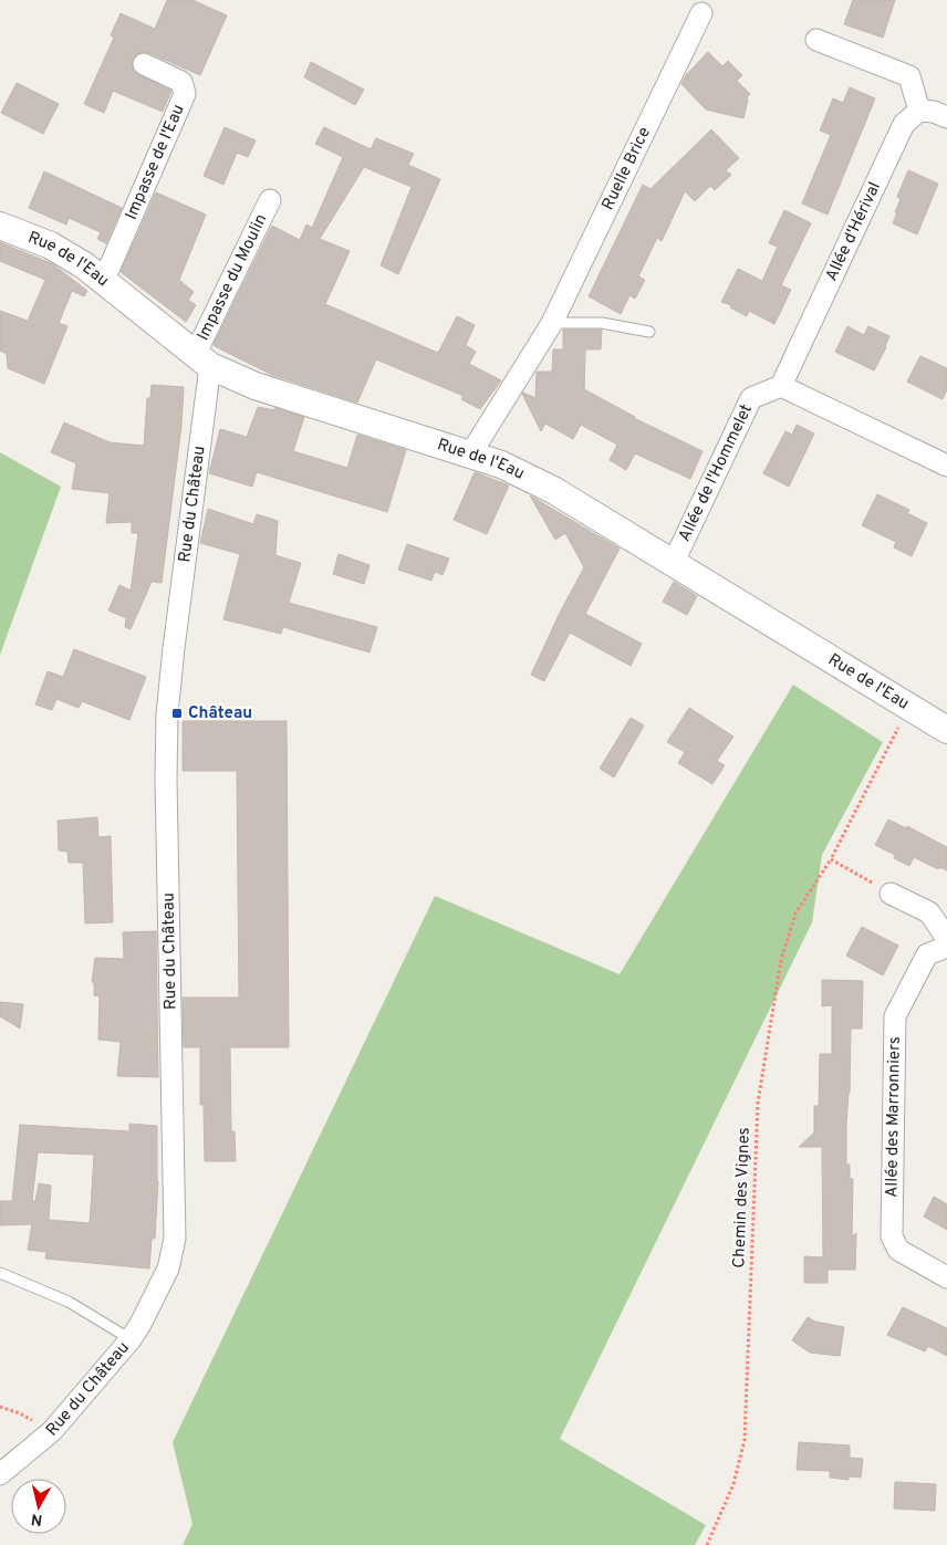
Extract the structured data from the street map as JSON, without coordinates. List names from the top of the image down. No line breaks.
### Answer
{"streets":{"street":["Impasse de l'Eau","Ruelle Brice","Allée d'Hérival","Rue de l'Eau","Impasse du Moulin","Allée de l'Hommelet","Rue du Château","Allée des Marronniers"],"path":["Chemin des Vignes"]},"crossings":[["Impasse de l'Eau","Rue de l'Eau"],["Ruelle Brice","Rue de l'Eau"],["Allée d'Hérival","Allée de l'Hommelet"],["Rue de l'Eau","Impasse du Moulin"],["Rue de l'Eau","Allée de l'Hommelet"],["Rue de l'Eau","Rue du Château"],["Rue de l'Eau","Chemin des Vignes"],["Impasse du Moulin","Rue du Château"]],"places":{"transit":["Château"]},"north":"bottom"}
